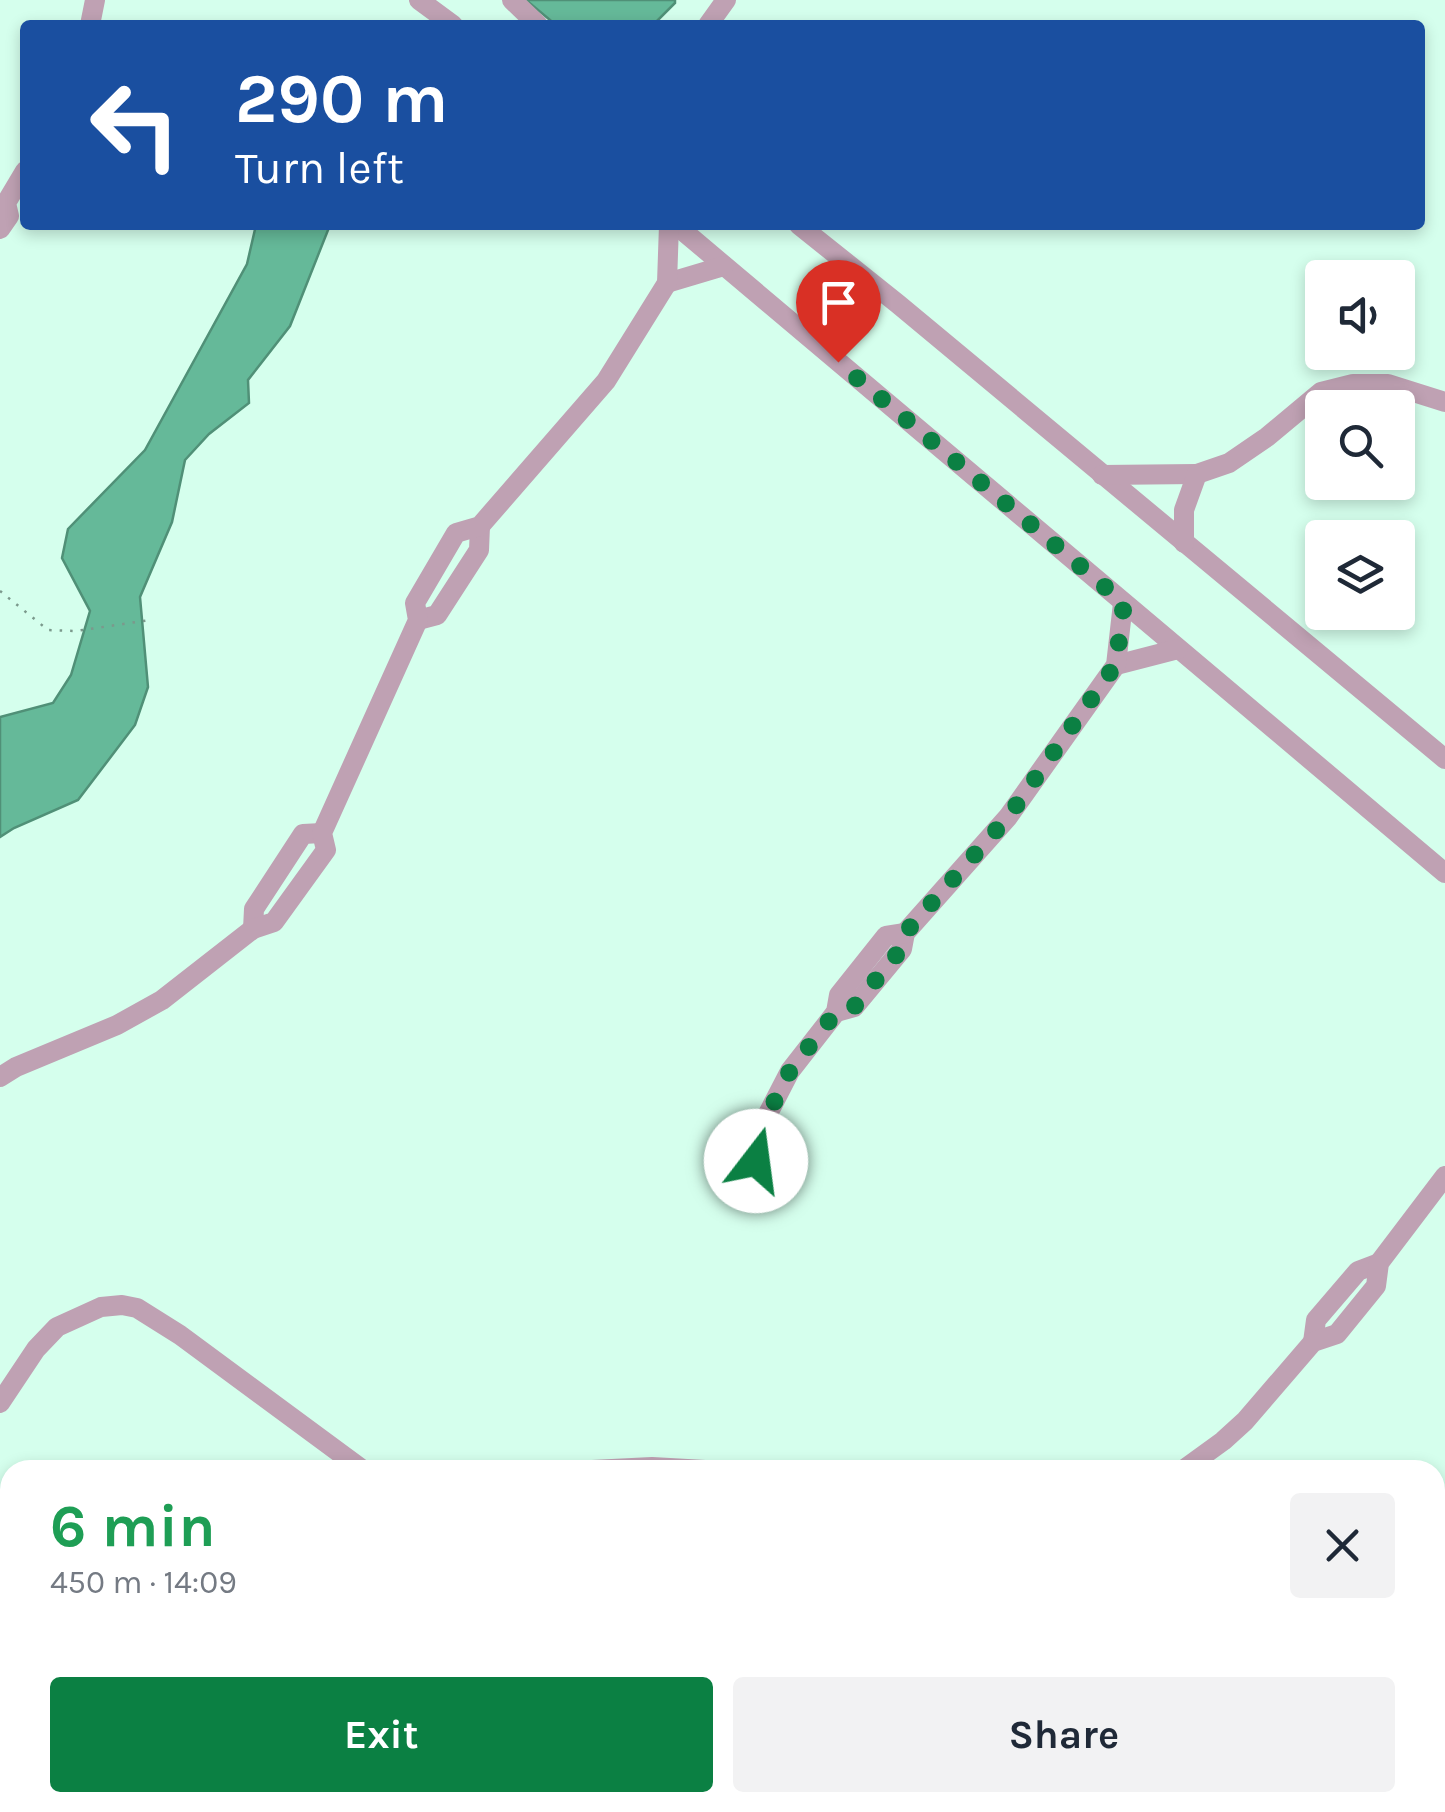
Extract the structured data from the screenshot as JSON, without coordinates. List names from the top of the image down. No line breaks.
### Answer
{"page":{"turn":["290 m","Turn left"],"heading":["6 min","450 m · 14:09"],"buttons":["Exit","Share"]}}
